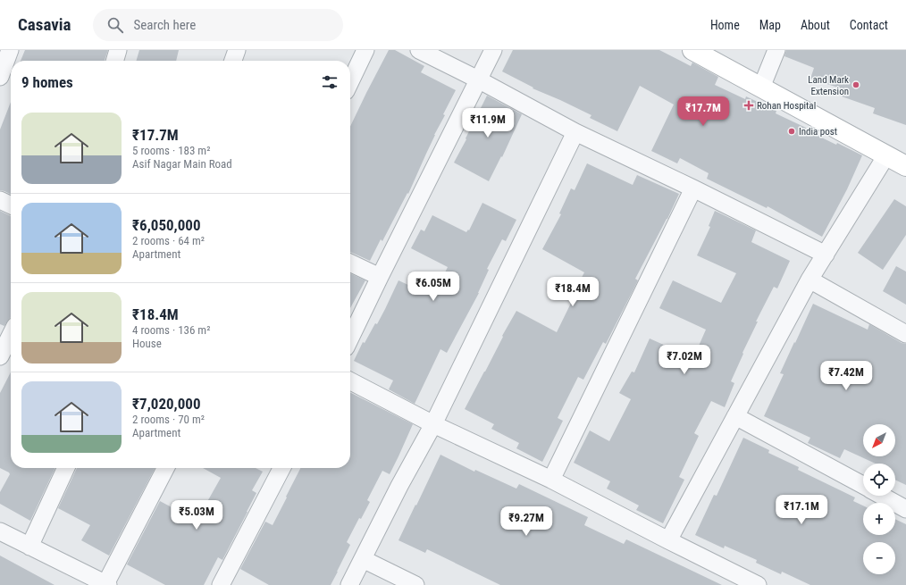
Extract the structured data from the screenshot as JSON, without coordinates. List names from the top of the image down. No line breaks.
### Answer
{"places":{"other":["Land Mark Extension","India post"],"health":["Rohan Hospital"]},"north":"bottom left","page":{"header":"Casavia","search":"Search here","nav":["Home","Map","About","Contact"],"heading":"9 homes","price":["₹17.7M","₹11.9M","₹6.05M","₹18.4M","₹7.02M","₹7.42M","₹17.1M","₹5.03M","₹9.27M"],"list":[{"name":"₹17.7M","note":"5 rooms · 183 m² · Asif Nagar Main Road"},{"name":"₹6,050,000","note":"2 rooms · 64 m² · Apartment"},{"name":"₹18.4M","note":"4 rooms · 136 m² · House"},{"name":"₹7,020,000","note":"2 rooms · 70 m² · Apartment"}],"map_buttons":["+","−"]}}
